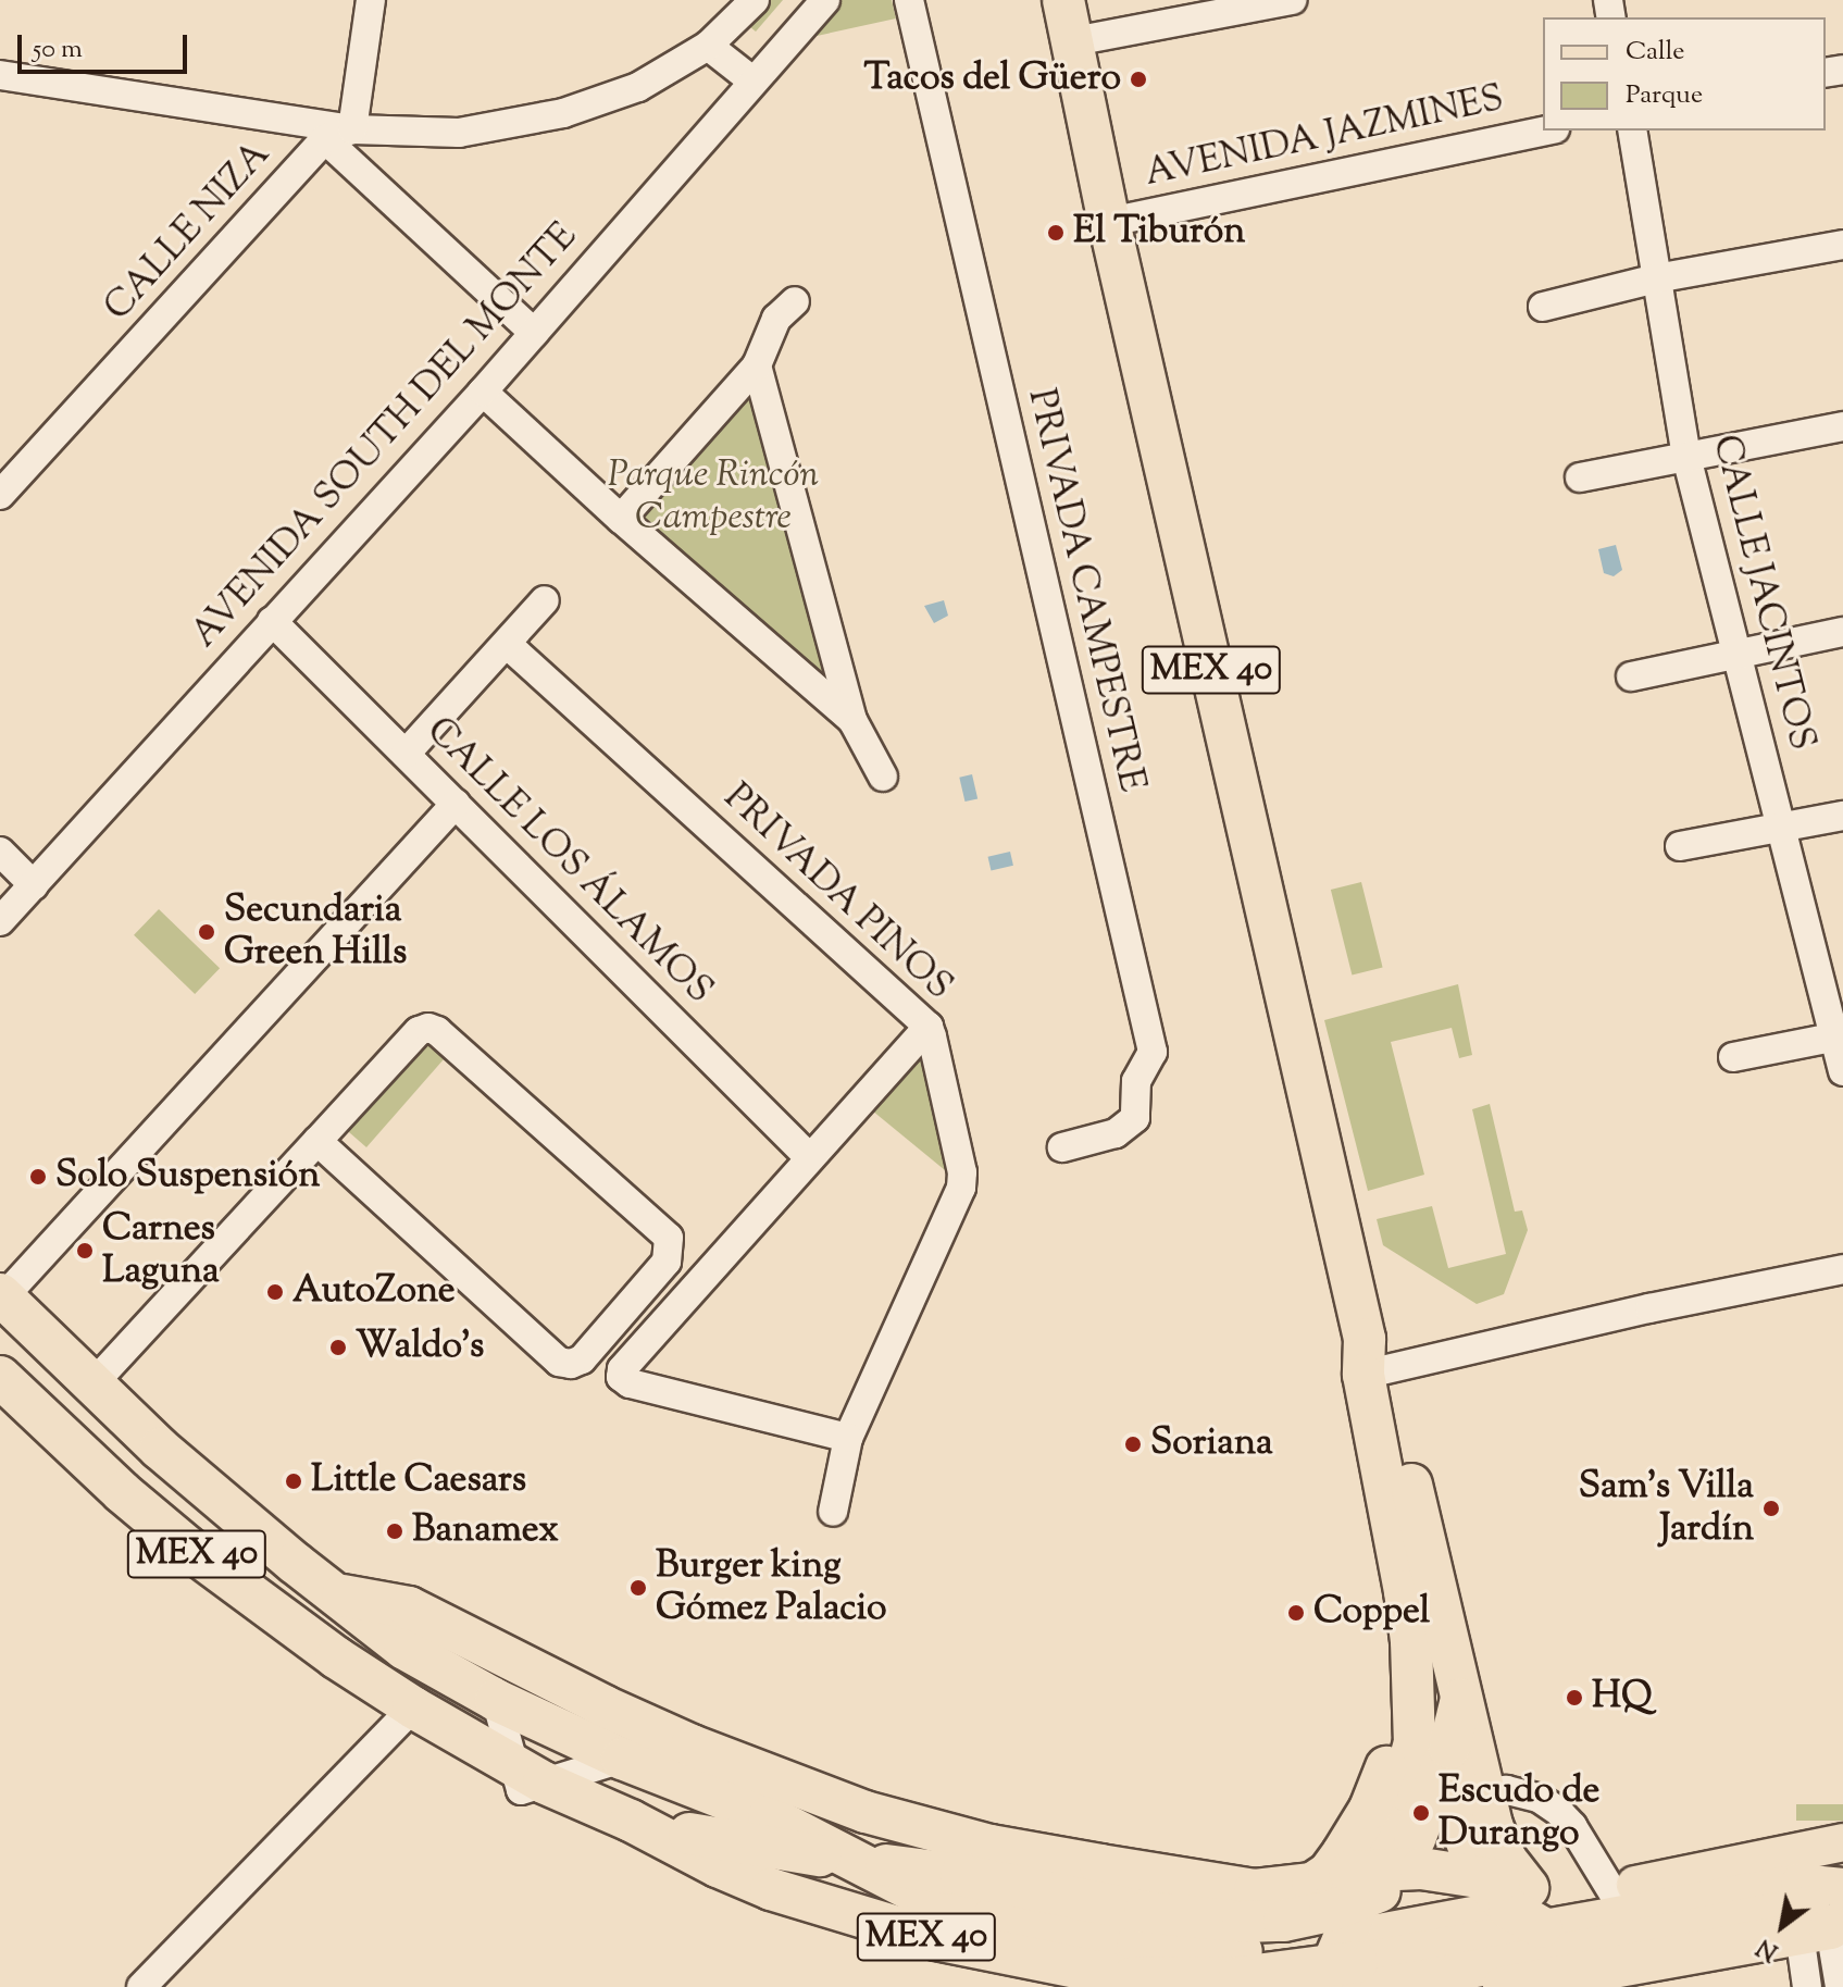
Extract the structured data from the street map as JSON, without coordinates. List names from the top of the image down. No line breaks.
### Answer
{"streets":{"highway":["MEX 40"],"street":["AVENIDA JAZMINES","CALLE NIZA","AVENIDA SOUTH DEL MONTE","PRIVADA CAMPESTRE","CALLE JACINTOS","CALLE LOS ÁLAMOS","PRIVADA PINOS"]},"crossings":[["AVENIDA JAZMINES","MEX 40"],["AVENIDA SOUTH DEL MONTE","CALLE LOS ÁLAMOS"]],"parks":["Parque Rincón Campestre"],"places":["Tacos del Güero","El Tiburón","Secundaria Green Hills","Solo Suspensión","Carnes Laguna","AutoZone","Waldo's","Soriana","Little Caesars","Sam's Villa Jardín","Banamex","Burger king Gómez Palacio","Coppel","HQ","Escudo de Durango"],"legend":["Calle","Parque"],"scale_bar":"50 m","north":"bottom left"}
